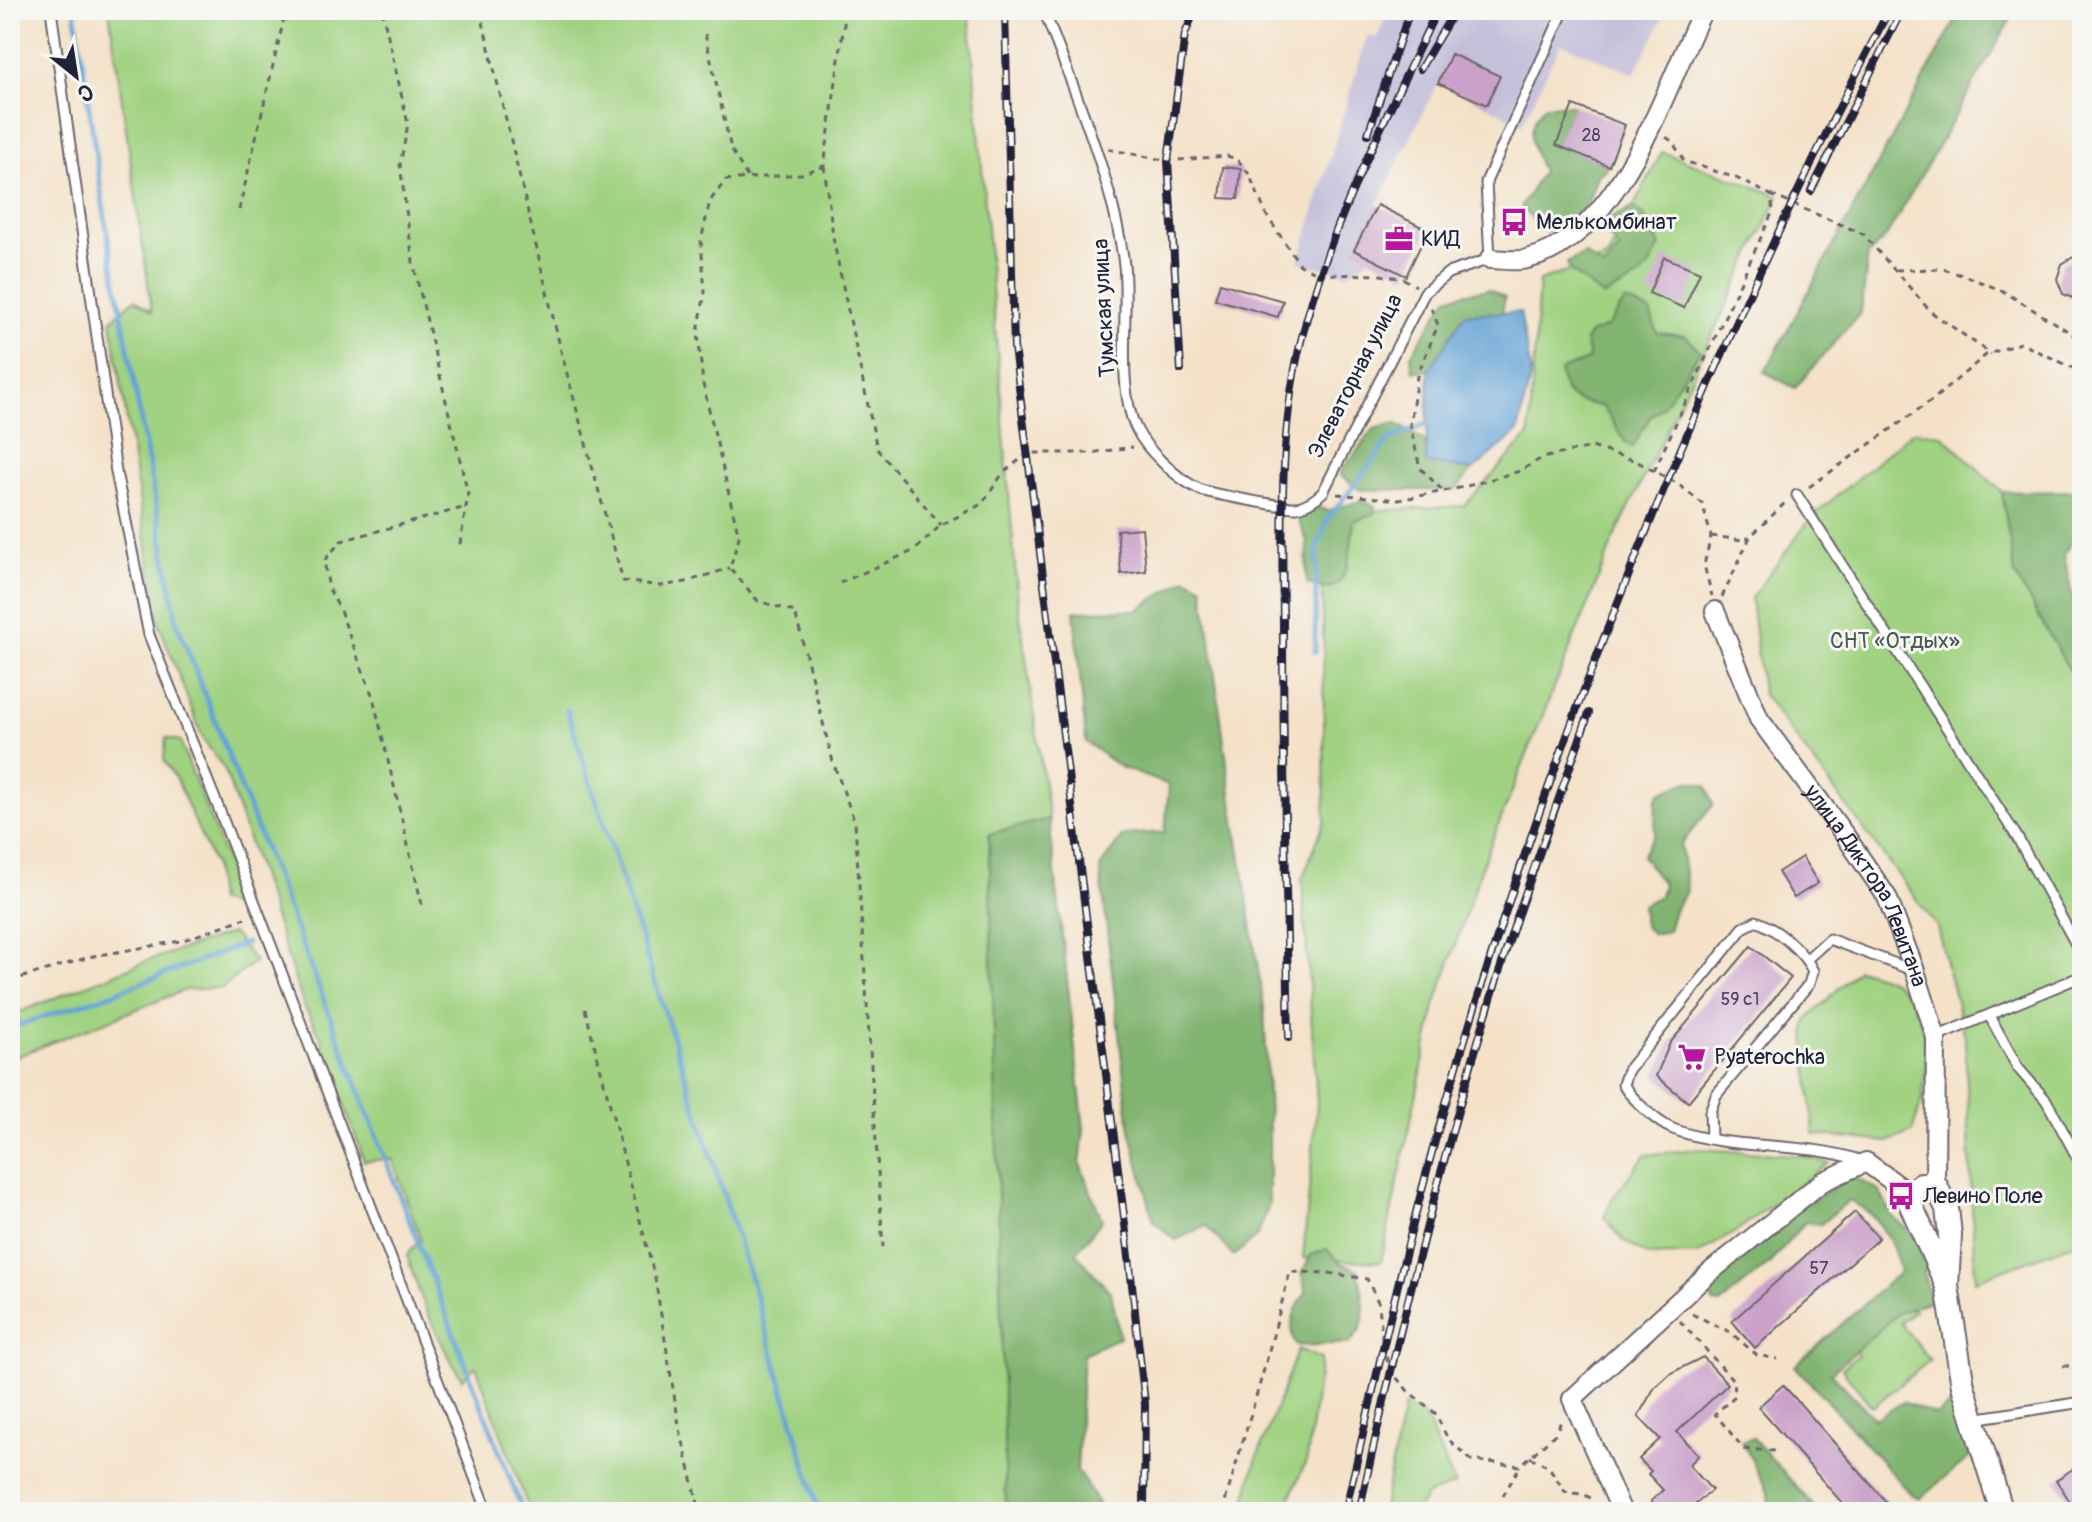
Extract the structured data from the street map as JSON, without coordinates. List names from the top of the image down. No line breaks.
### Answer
{"streets":{"street":["Элеваторная улица","улица Диктора Левитана"],"lane":["Тумская улица"]},"crossings":[["Тумская улица","Элеваторная улица"]],"parks":["СНТ «Отдых»"],"places":{"bus stop":["Мелькомбинат","Левино Поле"],"office":["КИД"],"supermarket":["Pyaterochka"]},"house_numbers":["28","59 с1","57"],"north":"bottom right"}
